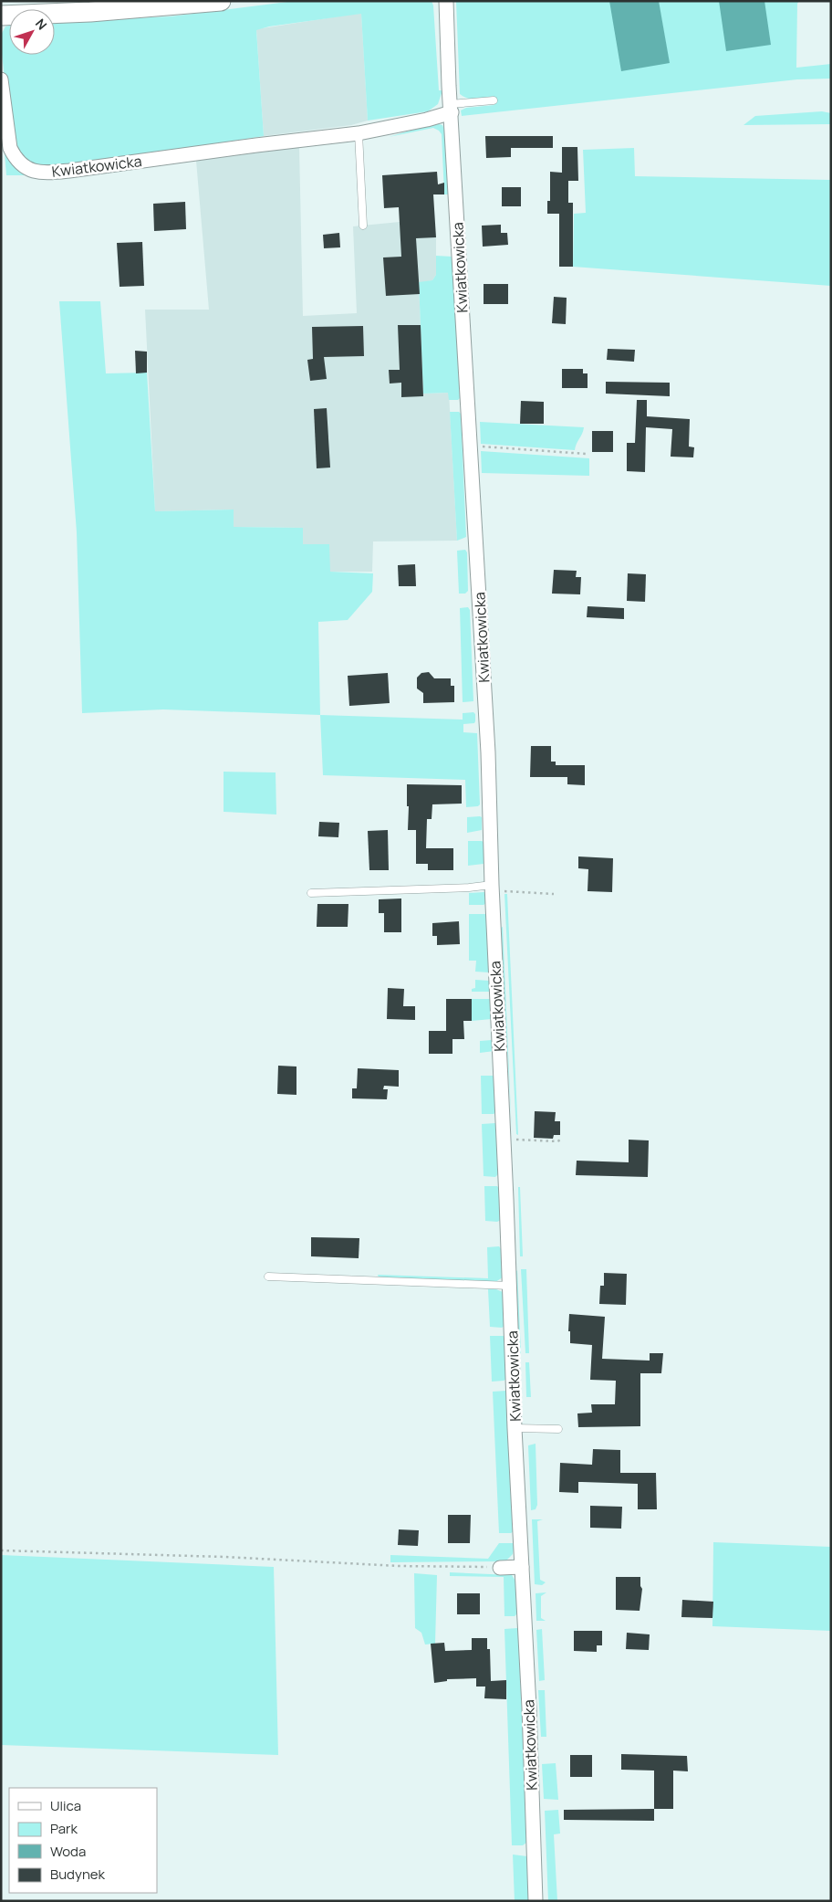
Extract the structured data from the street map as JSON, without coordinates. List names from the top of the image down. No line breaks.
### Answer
{"streets":{"street":["Kwiatkowicka"]},"legend":["Ulica","Park","Woda","Budynek"],"north":"top right"}
